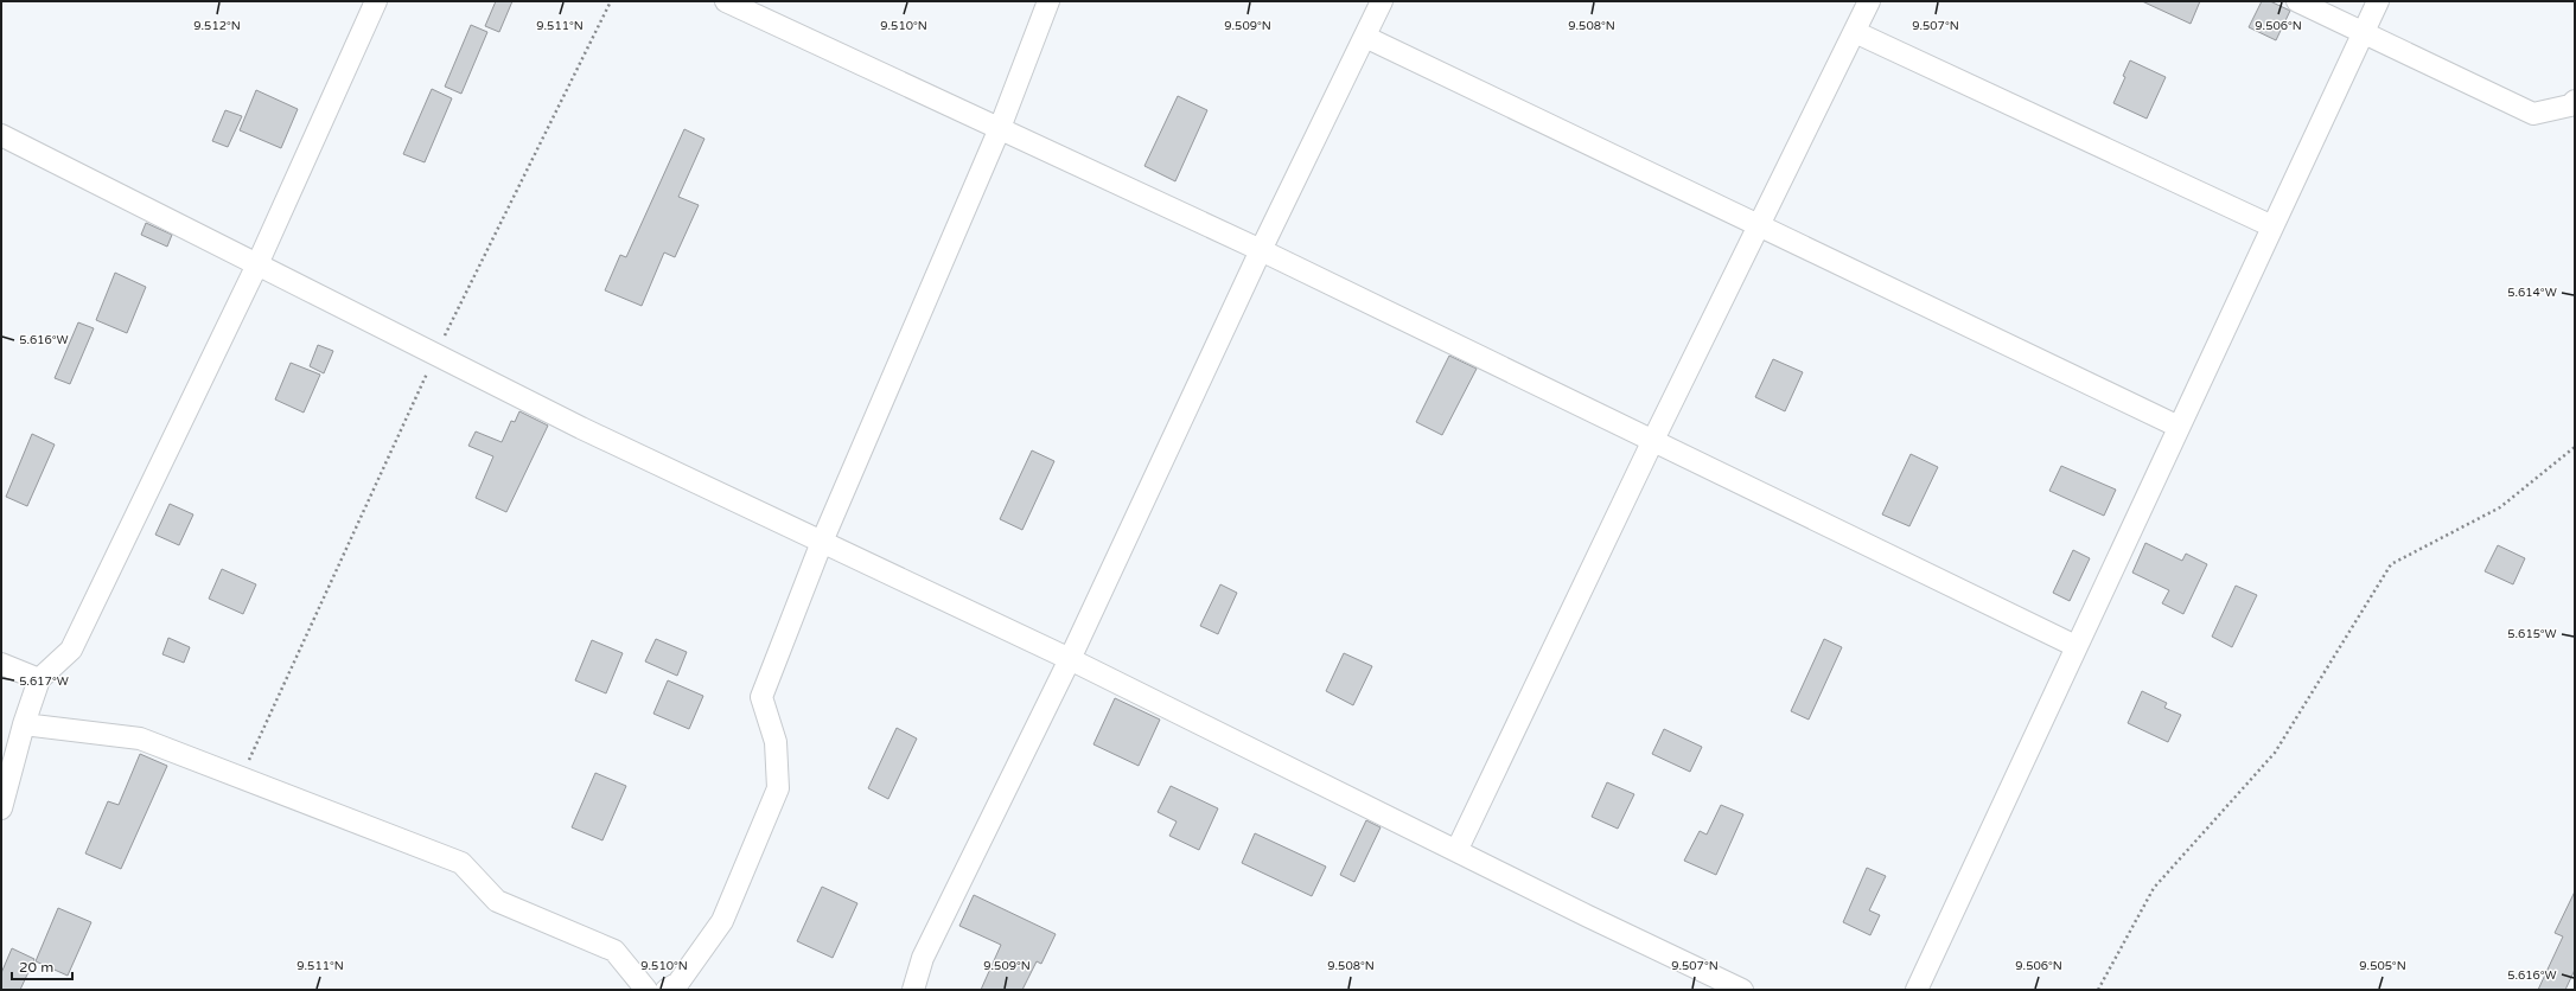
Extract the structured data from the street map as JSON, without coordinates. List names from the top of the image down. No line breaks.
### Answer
{"scale_bar":"20 m","coordinates":["9.512°N","9.511°N","9.510°N","9.509°N","9.508°N","9.507°N","9.506°N","5.614°W","5.616°W","5.615°W","5.617°W","9.505°N"]}
